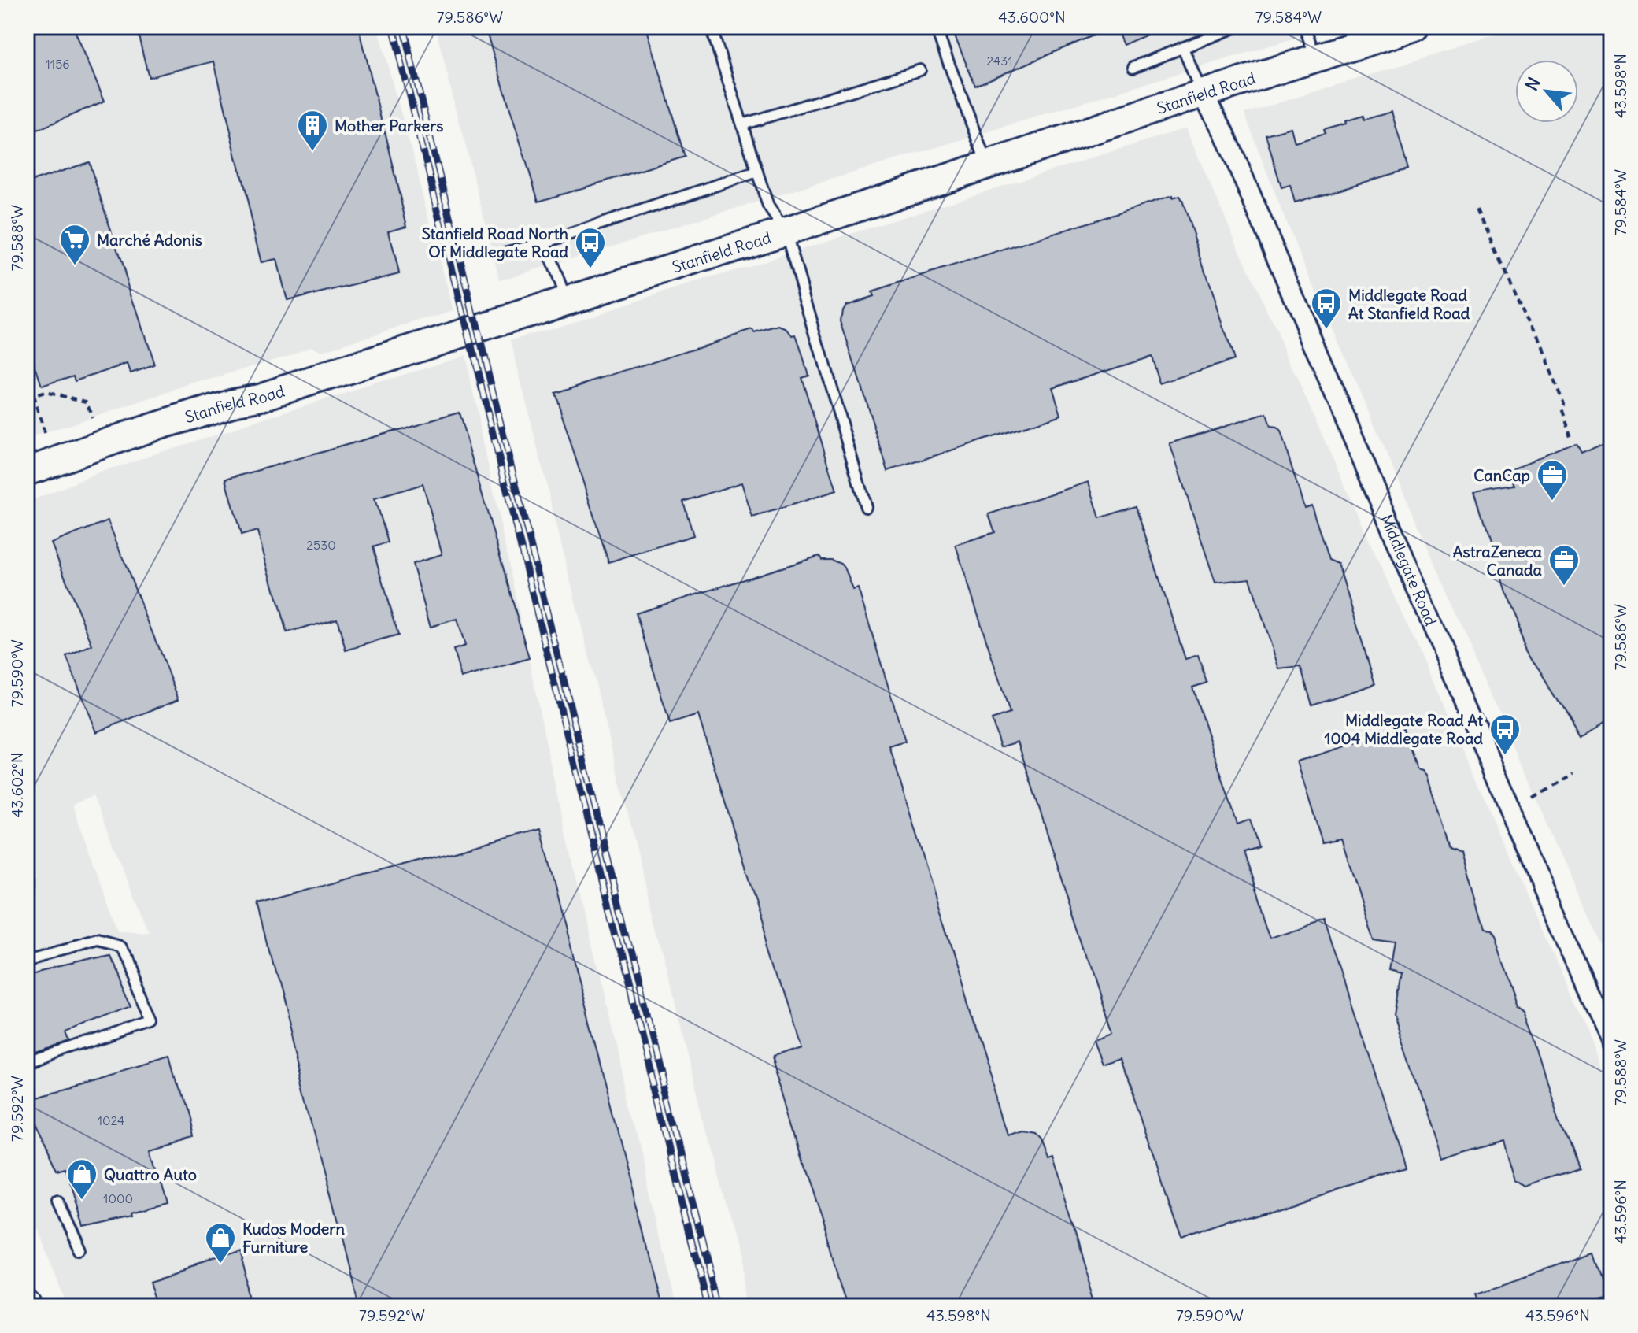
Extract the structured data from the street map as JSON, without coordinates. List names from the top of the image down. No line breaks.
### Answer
{"streets":{"street":["Stanfield Road","Middlegate Road"]},"crossings":[["Stanfield Road","Middlegate Road"]],"places":{"building":["Mother Parkers"],"supermarket":["Marché Adonis"],"bus stop":["Stanfield Road North Of Middlegate Road","Middlegate Road At Stanfield Road","Middlegate Road At 1004 Middlegate Road"],"office":["CanCap","AstraZeneca Canada"],"shop":["Quattro Auto","Kudos Modern Furniture"]},"house_numbers":["2431","1156","2530","1024","1000"],"north":"top left","coordinates":["79.586°W","43.600°N","79.584°W","43.598°N","79.588°W","79.590°W","43.602°N","79.592°W","43.596°N"]}
